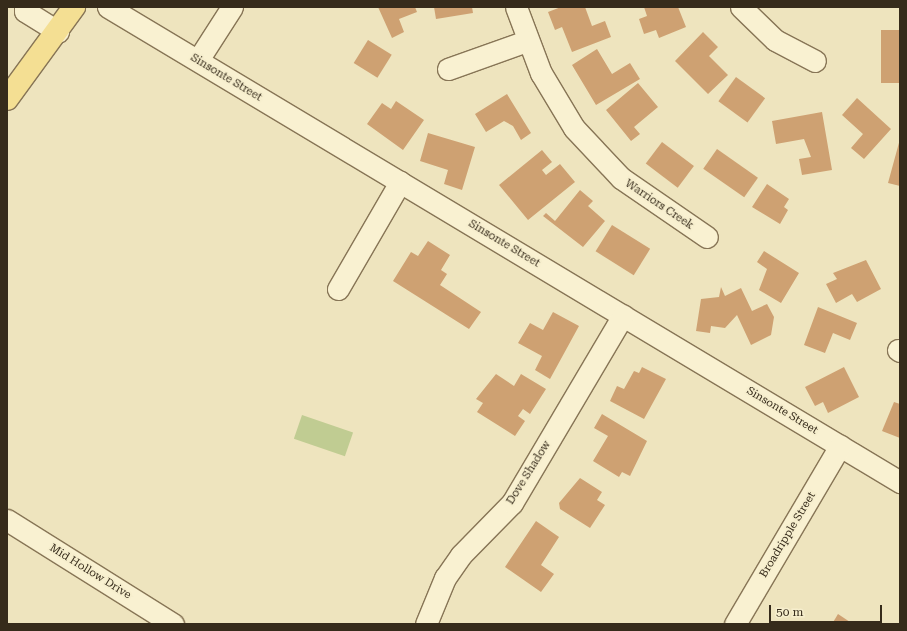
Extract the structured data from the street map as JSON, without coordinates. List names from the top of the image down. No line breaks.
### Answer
{"streets":{"street":["Sinsonte Street","Warriors Creek","Dove Shadow","Broadripple Street","Mid Hollow Drive"]},"crossings":[["Sinsonte Street","Dove Shadow"],["Sinsonte Street","Broadripple Street"]],"scale_bar":"50 m"}
